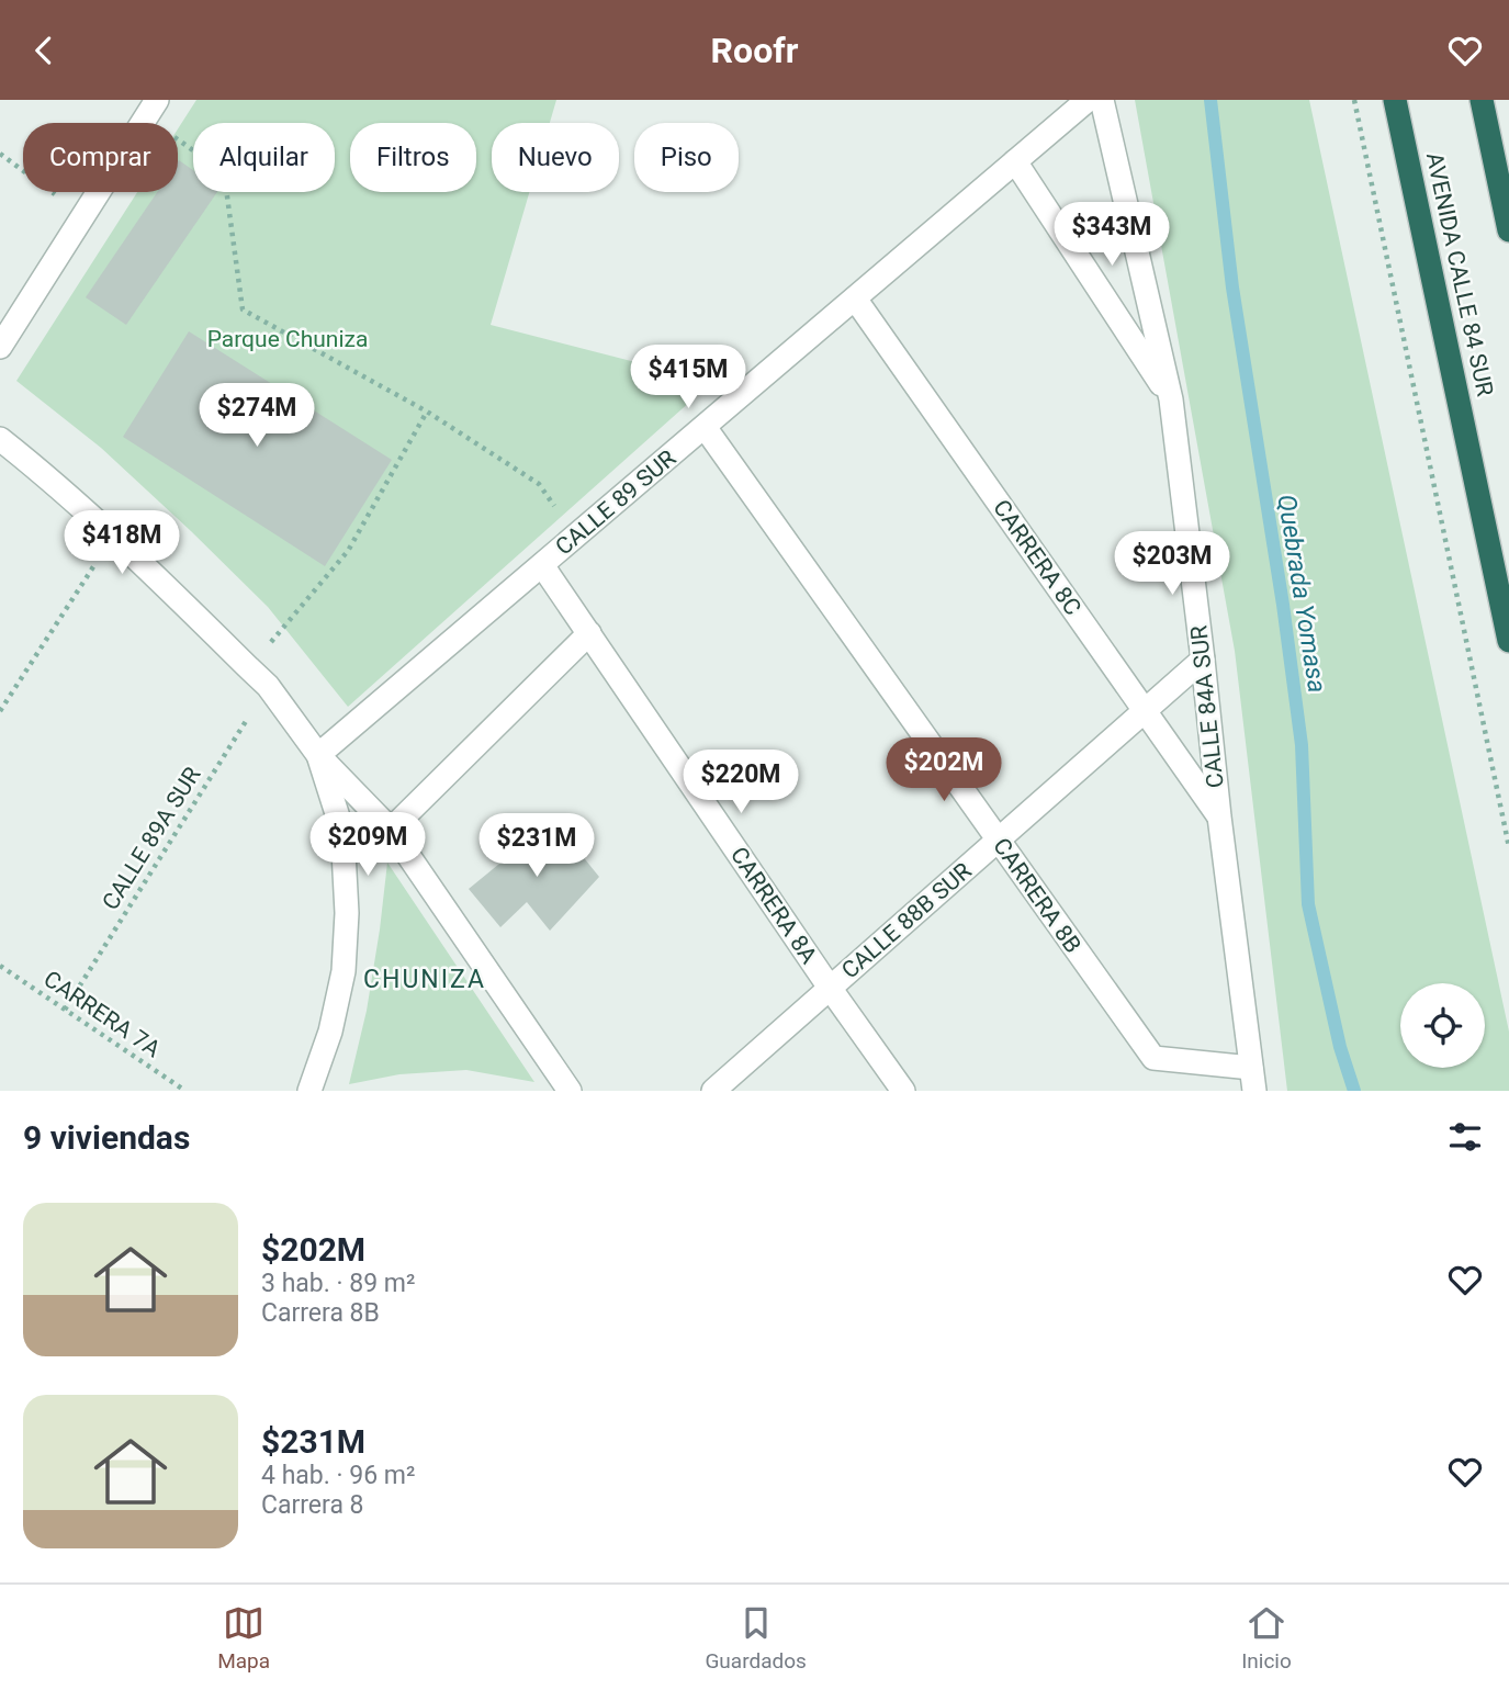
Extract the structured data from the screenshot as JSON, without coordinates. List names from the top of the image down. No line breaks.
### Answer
{"streets":{"highway":["AVENIDA CALLE 84 SUR"],"street":["CALLE 89 SUR","CARRERA 8C","CALLE 84A SUR","CARRERA 8B","CARRERA 8A","CALLE 88B SUR"],"path":["CALLE 89A SUR","CARRERA 7A"]},"crossings":[["CALLE 89 SUR","CARRERA 8C"],["CALLE 89 SUR","CARRERA 8B"],["CALLE 89 SUR","CARRERA 8A"],["CARRERA 8C","CALLE 84A SUR"],["CARRERA 8C","CALLE 88B SUR"],["CALLE 84A SUR","CARRERA 8B"],["CALLE 84A SUR","CALLE 88B SUR"],["CALLE 89A SUR","CARRERA 7A"],["CARRERA 8B","CALLE 88B SUR"],["CARRERA 8A","CALLE 88B SUR"]],"districts":["CHUNIZA"],"water":["Quebrada Yomasa"],"parks":["Parque Chuniza"],"page":{"header":"Roofr","chip":["Comprar","Alquilar","Filtros","Nuevo","Piso"],"price":["$343M","$415M","$274M","$418M","$203M","$202M","$220M","$209M","$231M"],"heading":"9 viviendas","list":[{"name":"$202M","note":"3 hab. · 89 m² · Carrera 8B"},{"name":"$231M","note":"4 hab. · 96 m² · Carrera 8"}],"tabs":["Mapa","Guardados","Inicio"]}}
